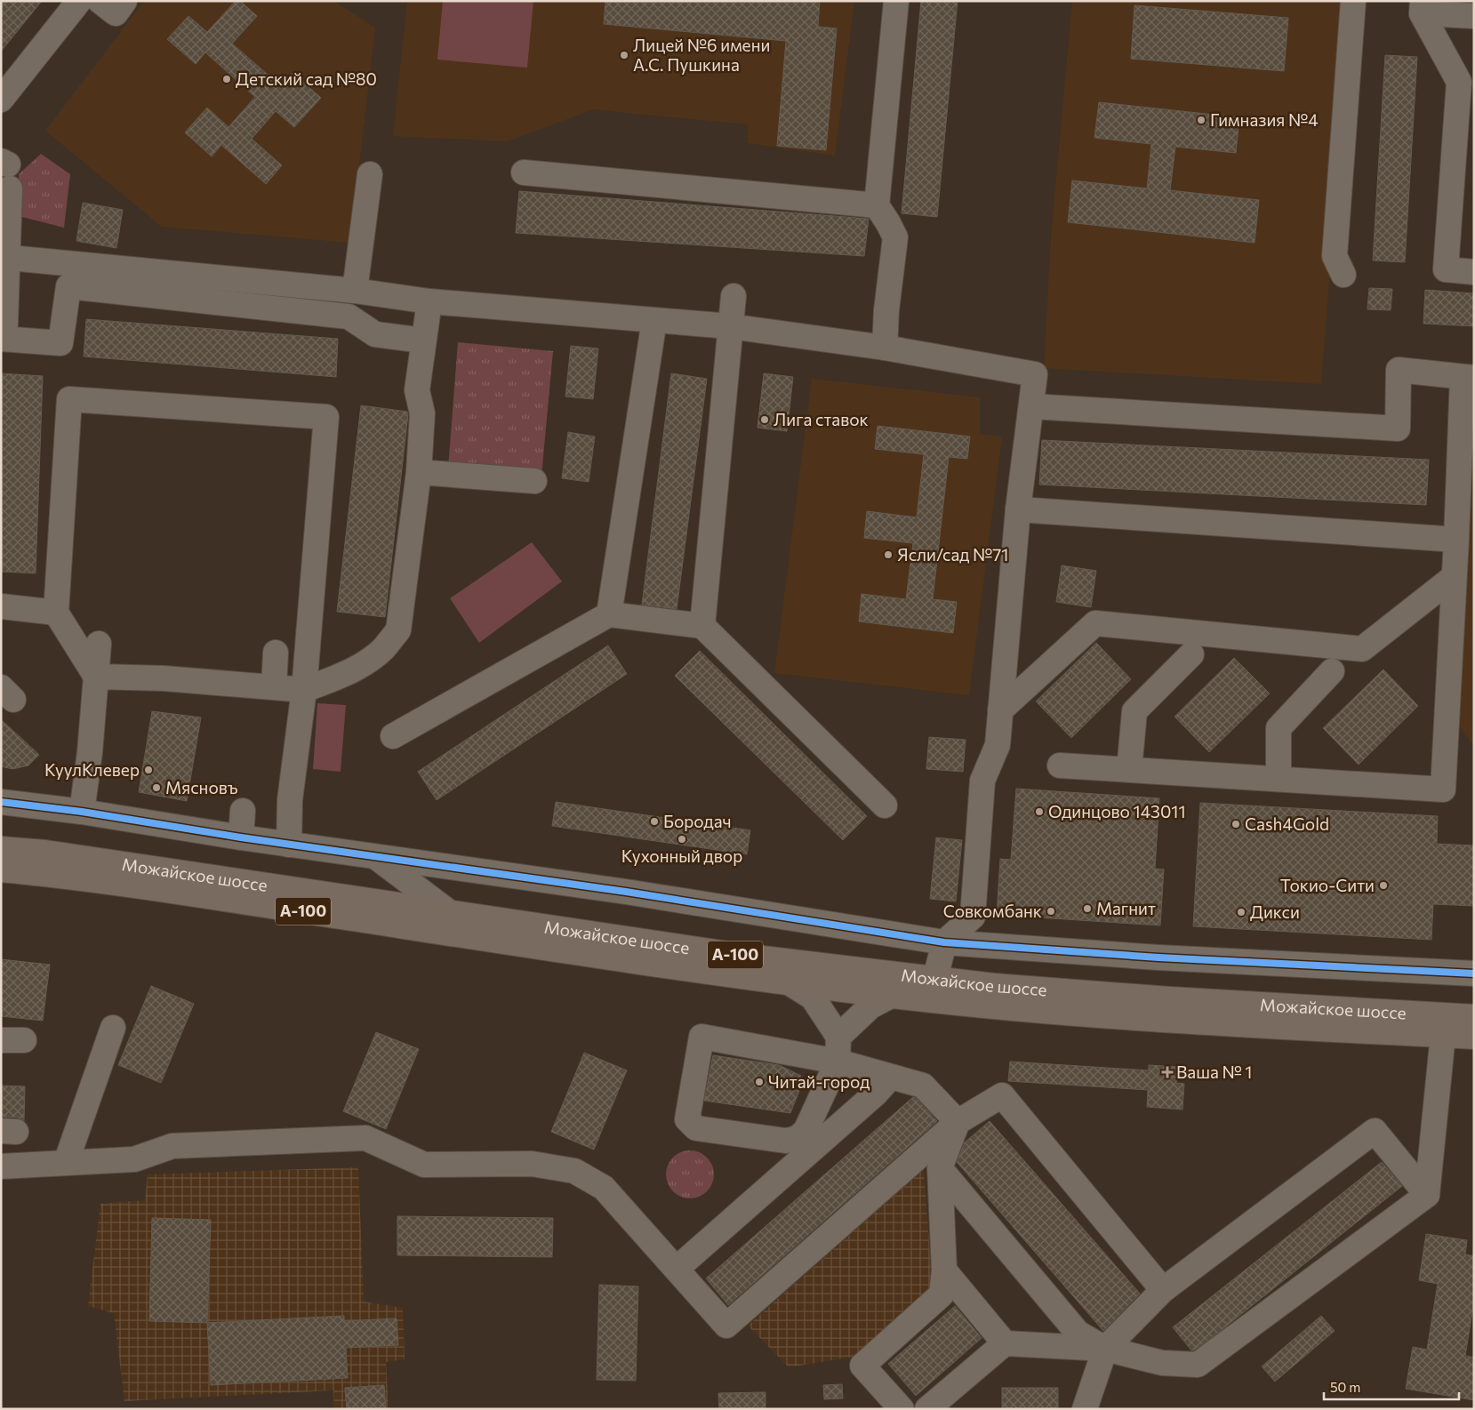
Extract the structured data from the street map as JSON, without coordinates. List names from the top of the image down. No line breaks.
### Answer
{"streets":{"main road":["Можайское шоссе","А-100"]},"places":{"other":["Лицей №6 имени А.С. Пушкина","Детский сад №80","Гимназия №4","Лига ставок","Ясли/сад №71","КуулКлевер","Мясновъ","Одинцово 143011","Бородач","Cash4Gold","Кухонный двор","Токио-Сити","Магнит","Совкомбанк","Дикси","Читай-город"],"health":["Ваша № 1"]},"scale_bar":"50 m"}
